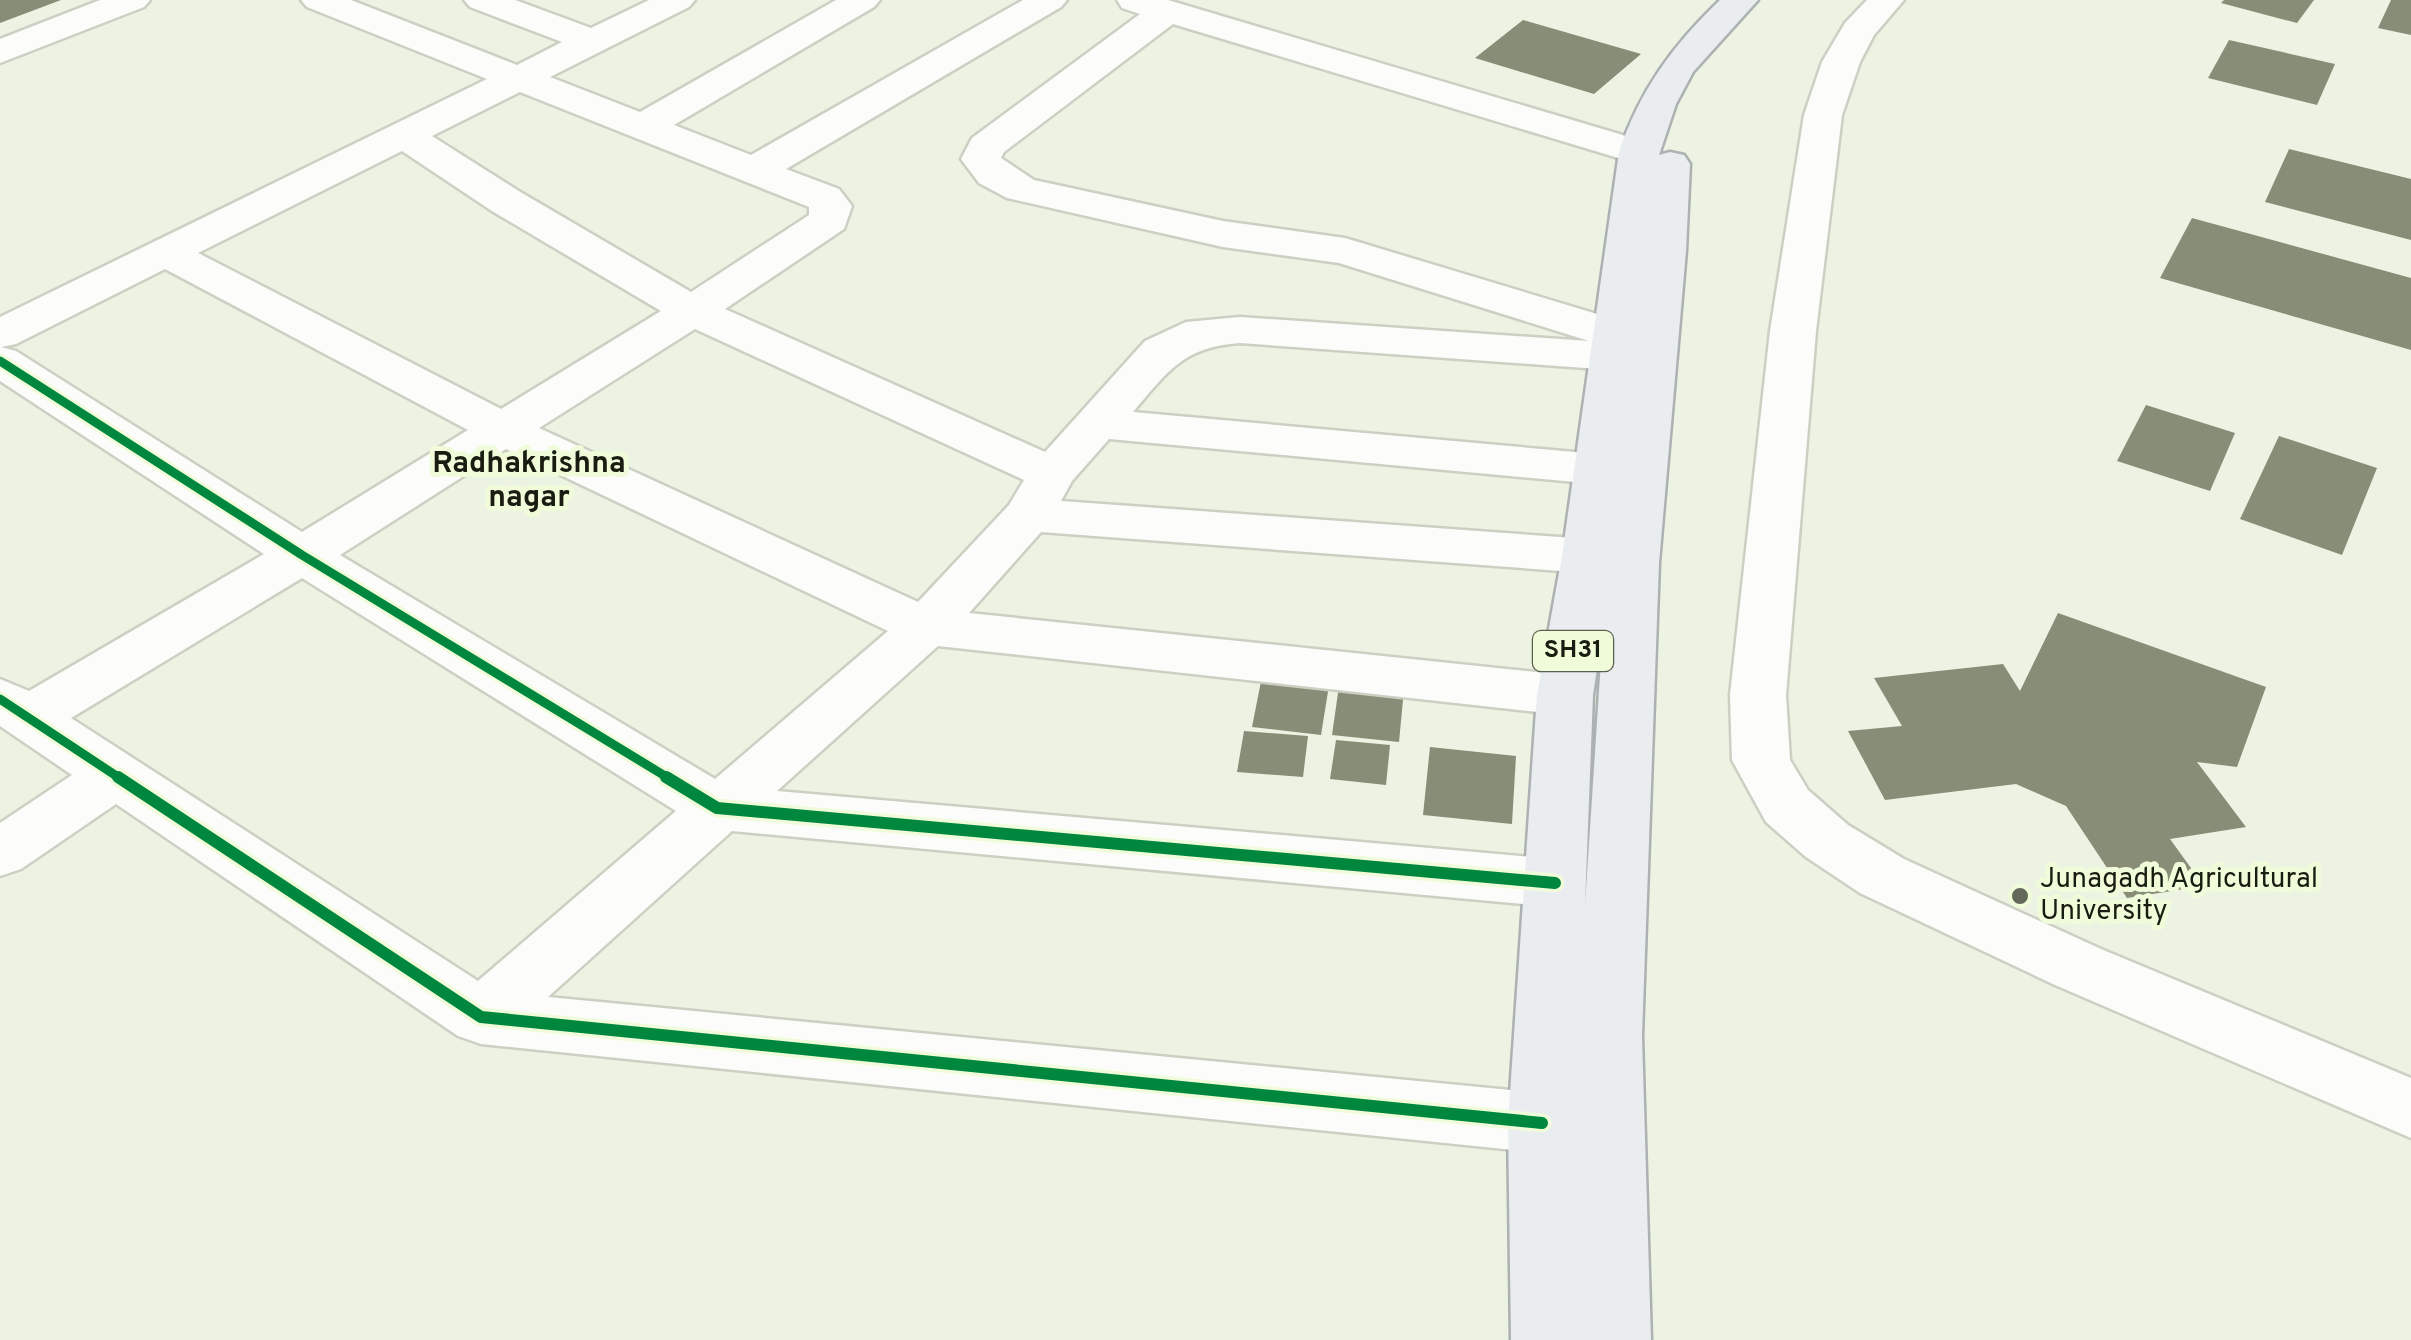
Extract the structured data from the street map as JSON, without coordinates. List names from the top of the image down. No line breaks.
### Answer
{"streets":{"main road":["SH31"]},"districts":["Radhakrishna nagar"],"places":["Junagadh Agricultural University"]}
